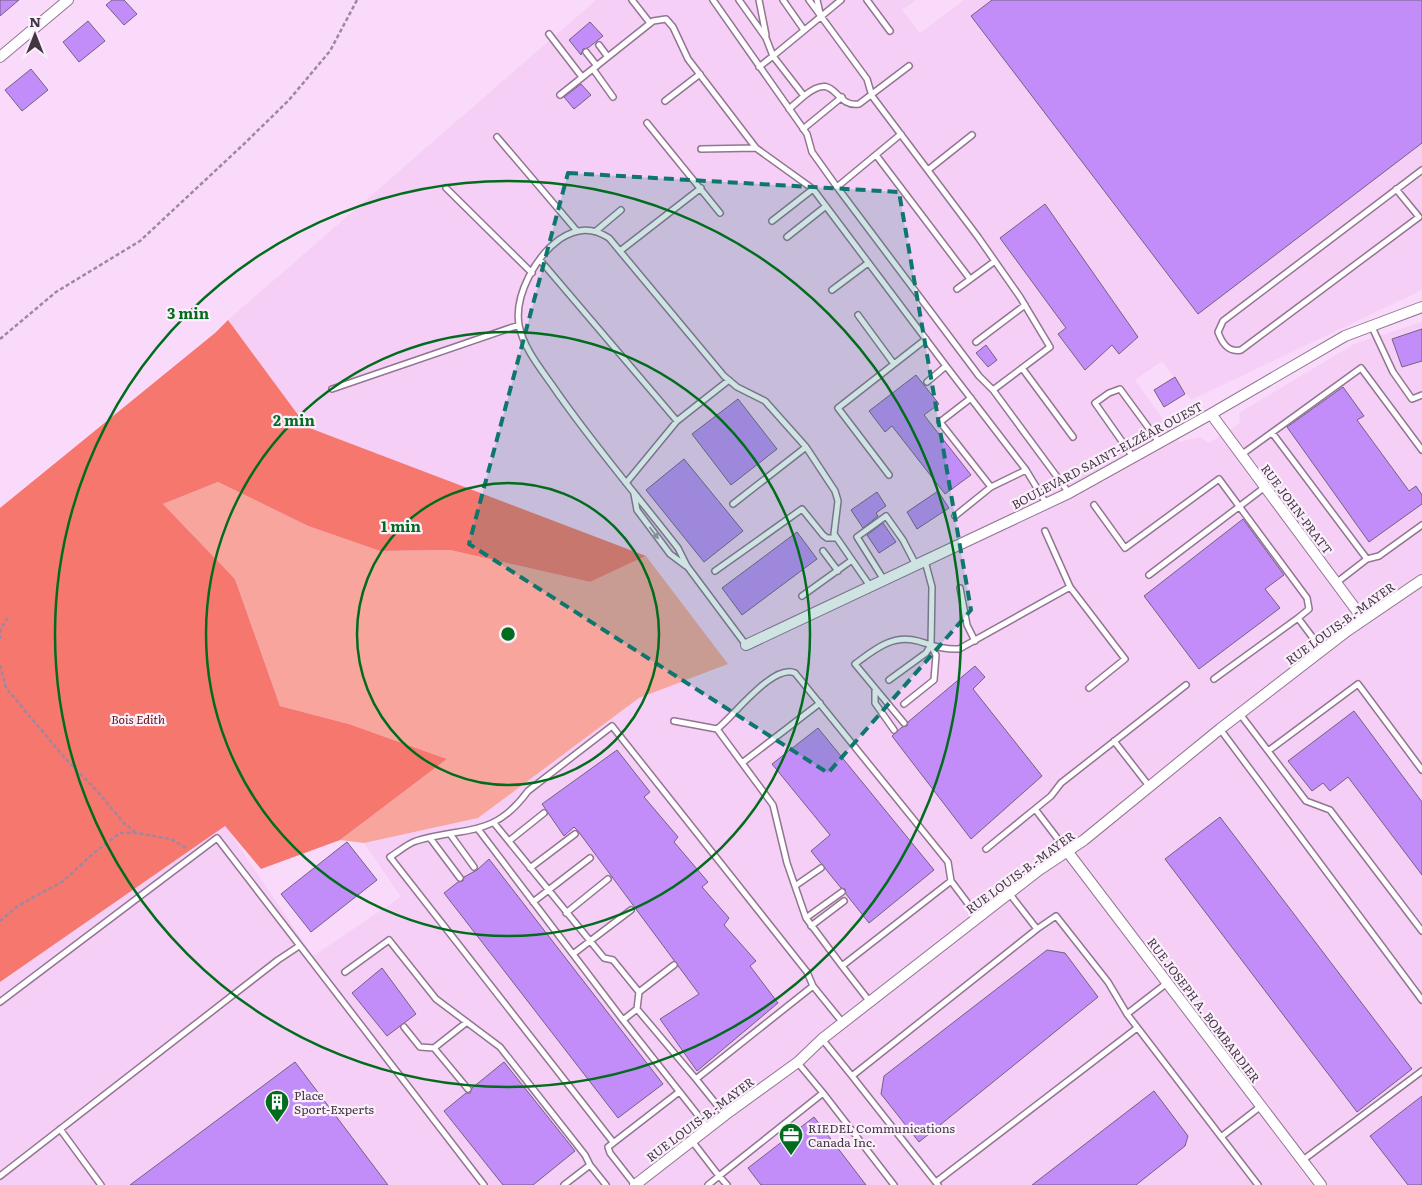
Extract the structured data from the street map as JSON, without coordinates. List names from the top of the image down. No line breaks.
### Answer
{"streets":{"street":["BOULEVARD SAINT-ELZÉAR OUEST","RUE JOHN-PRATT","RUE LOUIS-B.-MAYER","RUE JOSEPH A. BOMBARDIER"]},"crossings":[["BOULEVARD SAINT-ELZÉAR OUEST","RUE JOHN-PRATT"],["RUE JOHN-PRATT","RUE LOUIS-B.-MAYER"],["RUE LOUIS-B.-MAYER","RUE JOSEPH A. BOMBARDIER"]],"parks":["Bois Edith"],"places":{"building":["Place Sport-Experts"],"office":["RIEDEL Communications Canada Inc."]},"north":"top","rings":["3 min","2 min","1 min"]}
